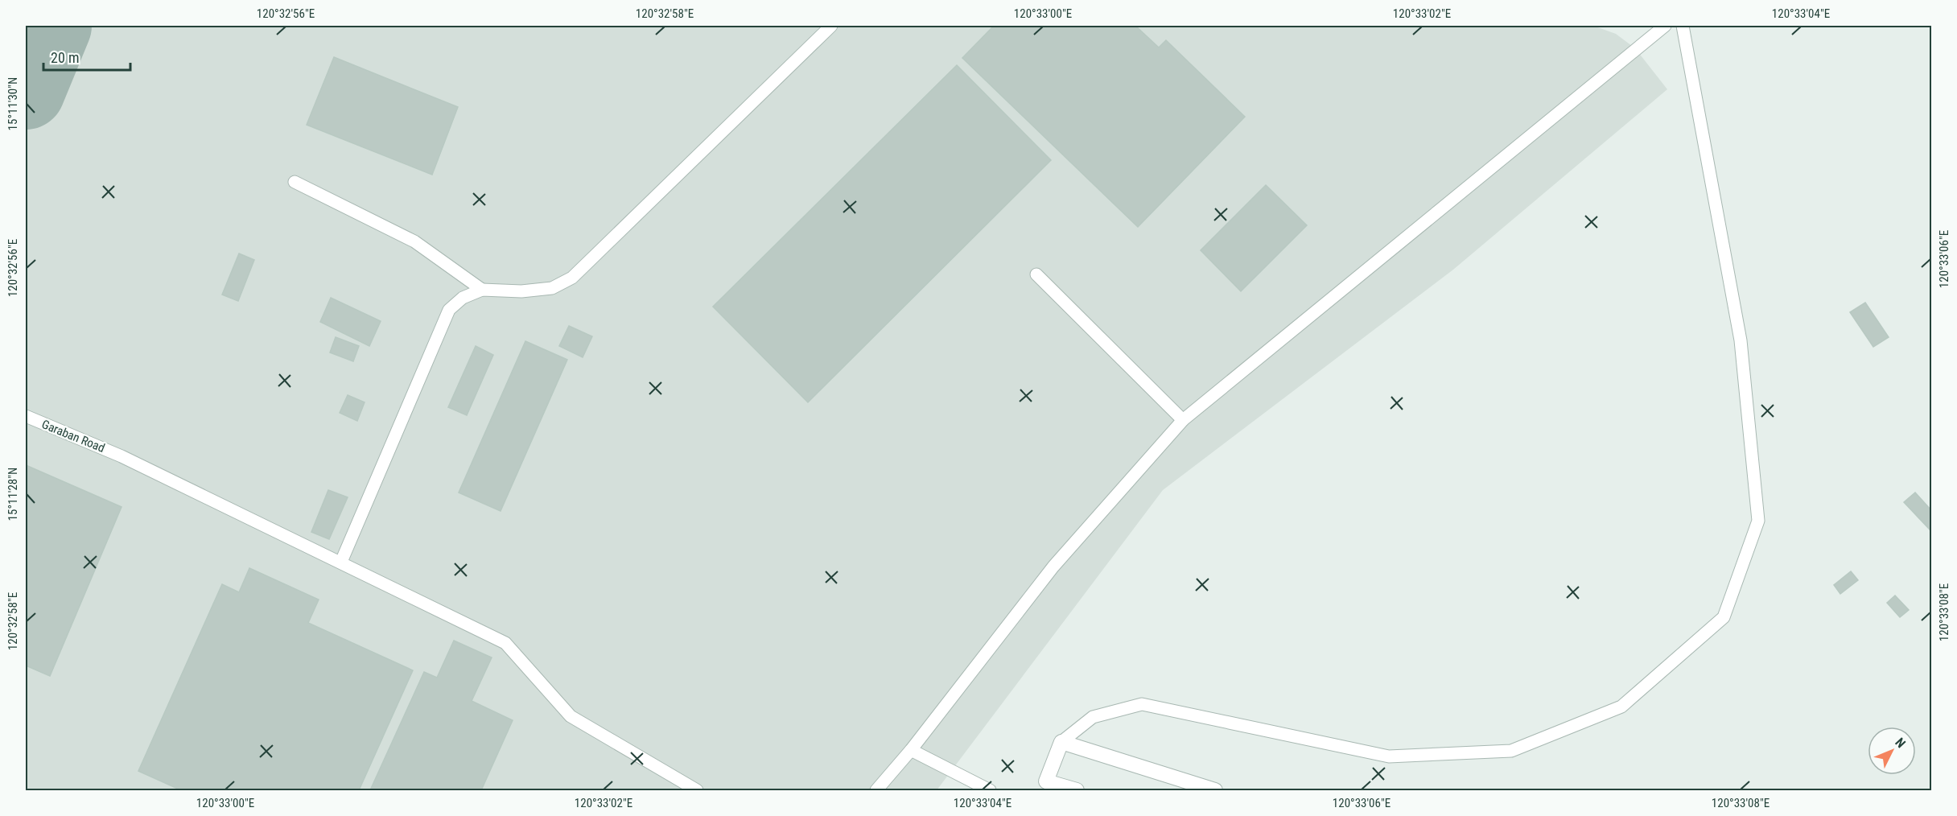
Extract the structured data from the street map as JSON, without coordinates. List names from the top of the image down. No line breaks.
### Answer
{"streets":{"lane":["Garaban Road"]},"scale_bar":"20 m","north":"top right","coordinates":["120°32'56\"E","120°32'58\"E","120°33'00\"E","120°33'02\"E","120°33'04\"E","15°11'30\"N","120°33'06\"E","15°11'28\"N","120°33'08\"E"]}
